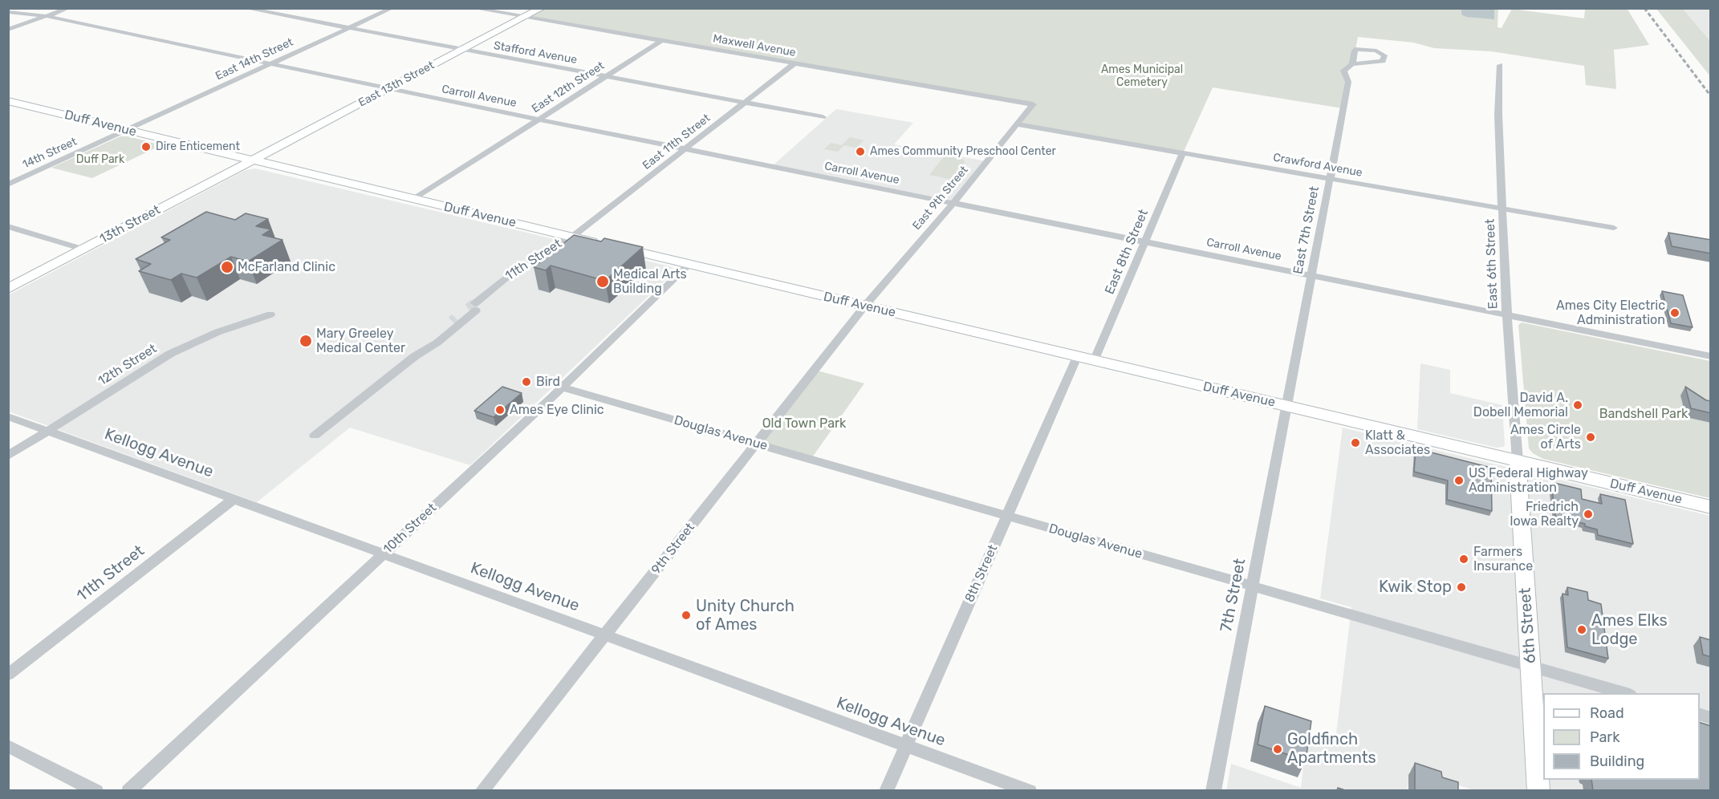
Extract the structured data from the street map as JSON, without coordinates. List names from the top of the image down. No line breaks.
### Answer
{"streets":{"main road":["East 13th Street","Duff Avenue","13th Street","6th Street"],"street":["Maxwell Avenue","Stafford Avenue","East 14th Street","East 12th Street","Carroll Avenue","East 11th Street","14th Street","Crawford Avenue","East 9th Street","East 7th Street","East 8th Street","11th Street","East 6th Street","12th Street","Douglas Avenue","Kellogg Avenue","10th Street","9th Street","8th Street","7th Street"]},"crossings":[["Maxwell Avenue","East 13th Street"],["Maxwell Avenue","East 12th Street"],["Maxwell Avenue","East 11th Street"],["Maxwell Avenue","East 9th Street"],["Stafford Avenue","East 14th Street"],["Stafford Avenue","East 13th Street"],["Stafford Avenue","East 12th Street"],["Stafford Avenue","East 11th Street"],["East 14th Street","Carroll Avenue"],["East 14th Street","Duff Avenue"],["East 14th Street","14th Street"],["East 13th Street","Carroll Avenue"],["East 13th Street","Duff Avenue"],["East 13th Street","13th Street"],["East 12th Street","Carroll Avenue"],["East 12th Street","Duff Avenue"],["Carroll Avenue","East 11th Street"],["Carroll Avenue","East 9th Street"],["Carroll Avenue","East 7th Street"],["Carroll Avenue","East 8th Street"],["Carroll Avenue","East 6th Street"],["Duff Avenue","East 11th Street"],["Duff Avenue","14th Street"],["Duff Avenue","East 9th Street"],["Duff Avenue","13th Street"],["Duff Avenue","East 7th Street"],["Duff Avenue","East 8th Street"],["Duff Avenue","11th Street"],["Duff Avenue","East 6th Street"],["Duff Avenue","10th Street"],["Duff Avenue","9th Street"],["Duff Avenue","8th Street"],["Duff Avenue","7th Street"],["Duff Avenue","6th Street"],["East 11th Street","11th Street"],["Crawford Avenue","East 9th Street"],["Crawford Avenue","East 7th Street"],["Crawford Avenue","East 8th Street"],["Crawford Avenue","East 6th Street"],["East 9th Street","9th Street"],["East 7th Street","7th Street"],["11th Street","Kellogg Avenue"],["East 6th Street","6th Street"],["12th Street","Kellogg Avenue"],["Douglas Avenue","10th Street"],["Douglas Avenue","9th Street"],["Douglas Avenue","8th Street"],["Douglas Avenue","7th Street"],["Douglas Avenue","6th Street"],["Kellogg Avenue","10th Street"],["Kellogg Avenue","9th Street"],["Kellogg Avenue","8th Street"]],"parks":["Ames Municipal Cemetery","Duff Park","Bandshell Park","Old Town Park"],"places":["Dire Enticement","Ames Community Preschool Center","McFarland Clinic","Medical Arts Building","Ames City Electric Administration","Mary Greeley Medical Center","Bird","David A. Dobell Memorial","Ames Eye Clinic","Ames Circle of Arts","Klatt & Associates","US Federal Highway Administration","Friedrich Iowa Realty","Farmers Insurance","Kwik Stop","Unity Church of Ames","Ames Elks Lodge","Goldfinch Apartments"],"legend":["Road","Park","Building"]}
